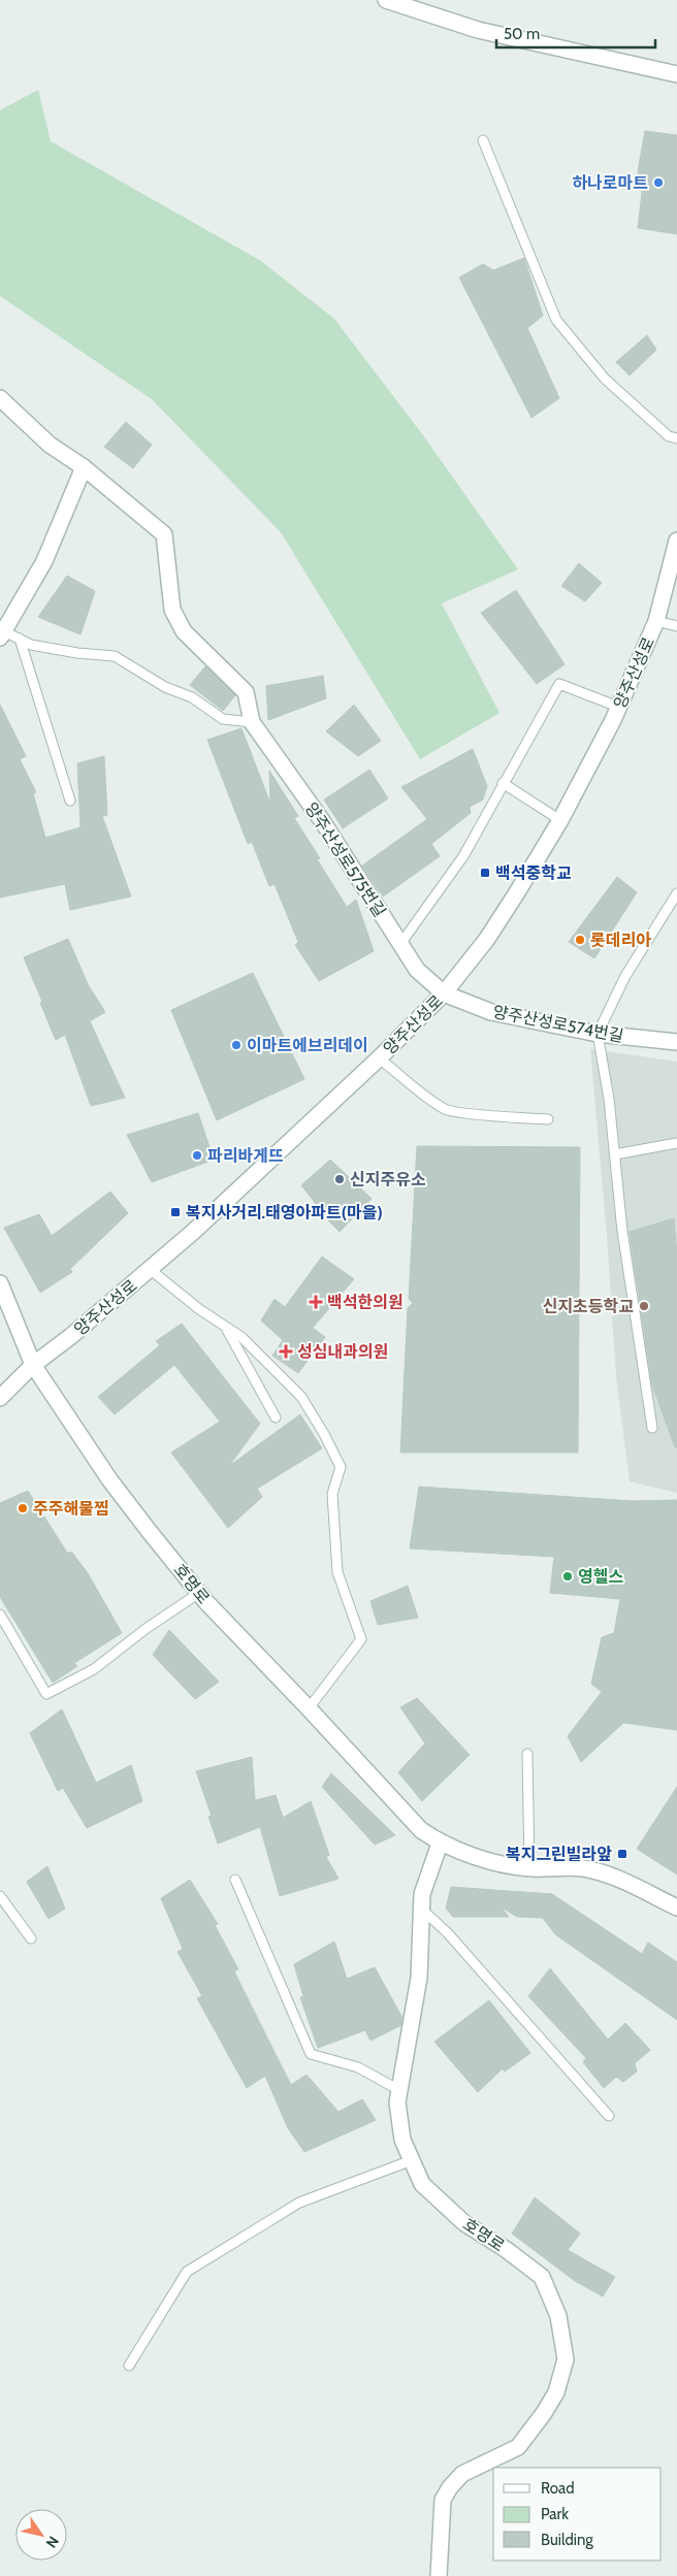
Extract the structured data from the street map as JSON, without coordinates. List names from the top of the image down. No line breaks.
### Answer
{"streets":{"street":["양주산성로","양주산성로575번길","양주산성로574번길","호명로"]},"crossings":[["양주산성로","양주산성로575번길"],["양주산성로","양주산성로574번길"],["양주산성로","호명로"],["양주산성로575번길","양주산성로574번길"]],"places":{"other":["하나로마트","롯데리아","이마트에브리데이","파리바게뜨","신지주유소","신지초등학교","주주해물찜","영헬스"],"transit":["백석중학교","복지사거리.태영아파트(마을)","복지그린빌라앞"],"health":["백석한의원","성심내과의원"]},"legend":["Road","Park","Building"],"scale_bar":"50 m","north":"bottom right"}
